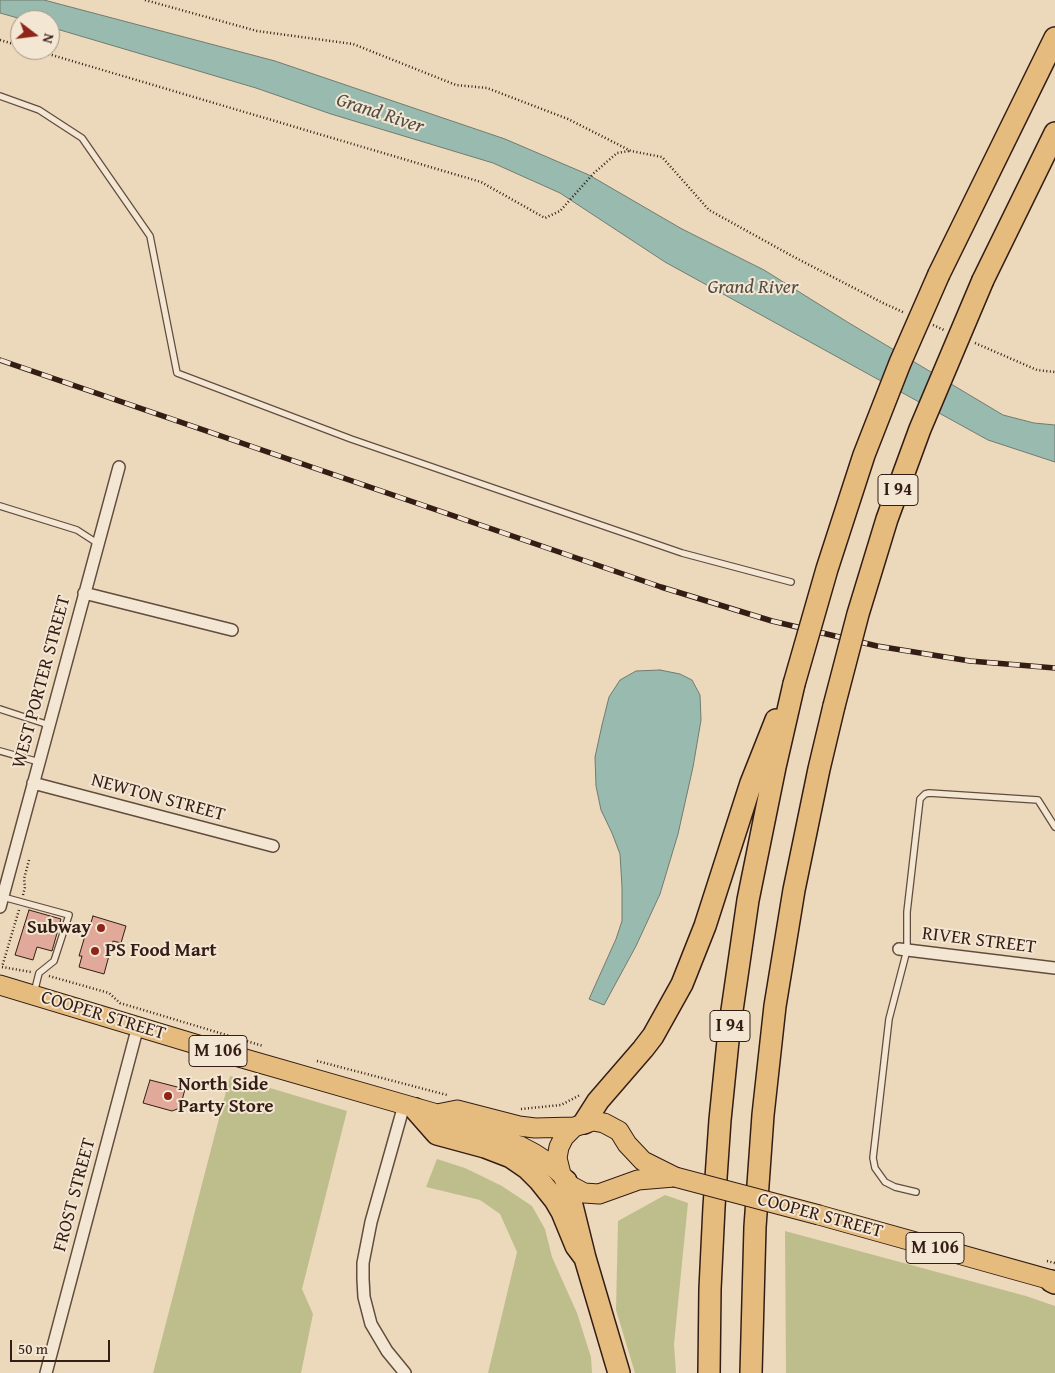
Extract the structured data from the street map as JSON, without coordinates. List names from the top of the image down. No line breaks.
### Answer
{"streets":{"highway":["I 94"],"main road":["COOPER STREET","M 106"],"street":["WEST PORTER STREET","NEWTON STREET","RIVER STREET","FROST STREET"]},"crossings":[["WEST PORTER STREET","NEWTON STREET"],["COOPER STREET","FROST STREET"]],"water":["Grand River"],"places":["Subway","PS Food Mart","North Side Party Store"],"scale_bar":"50 m","north":"right"}
